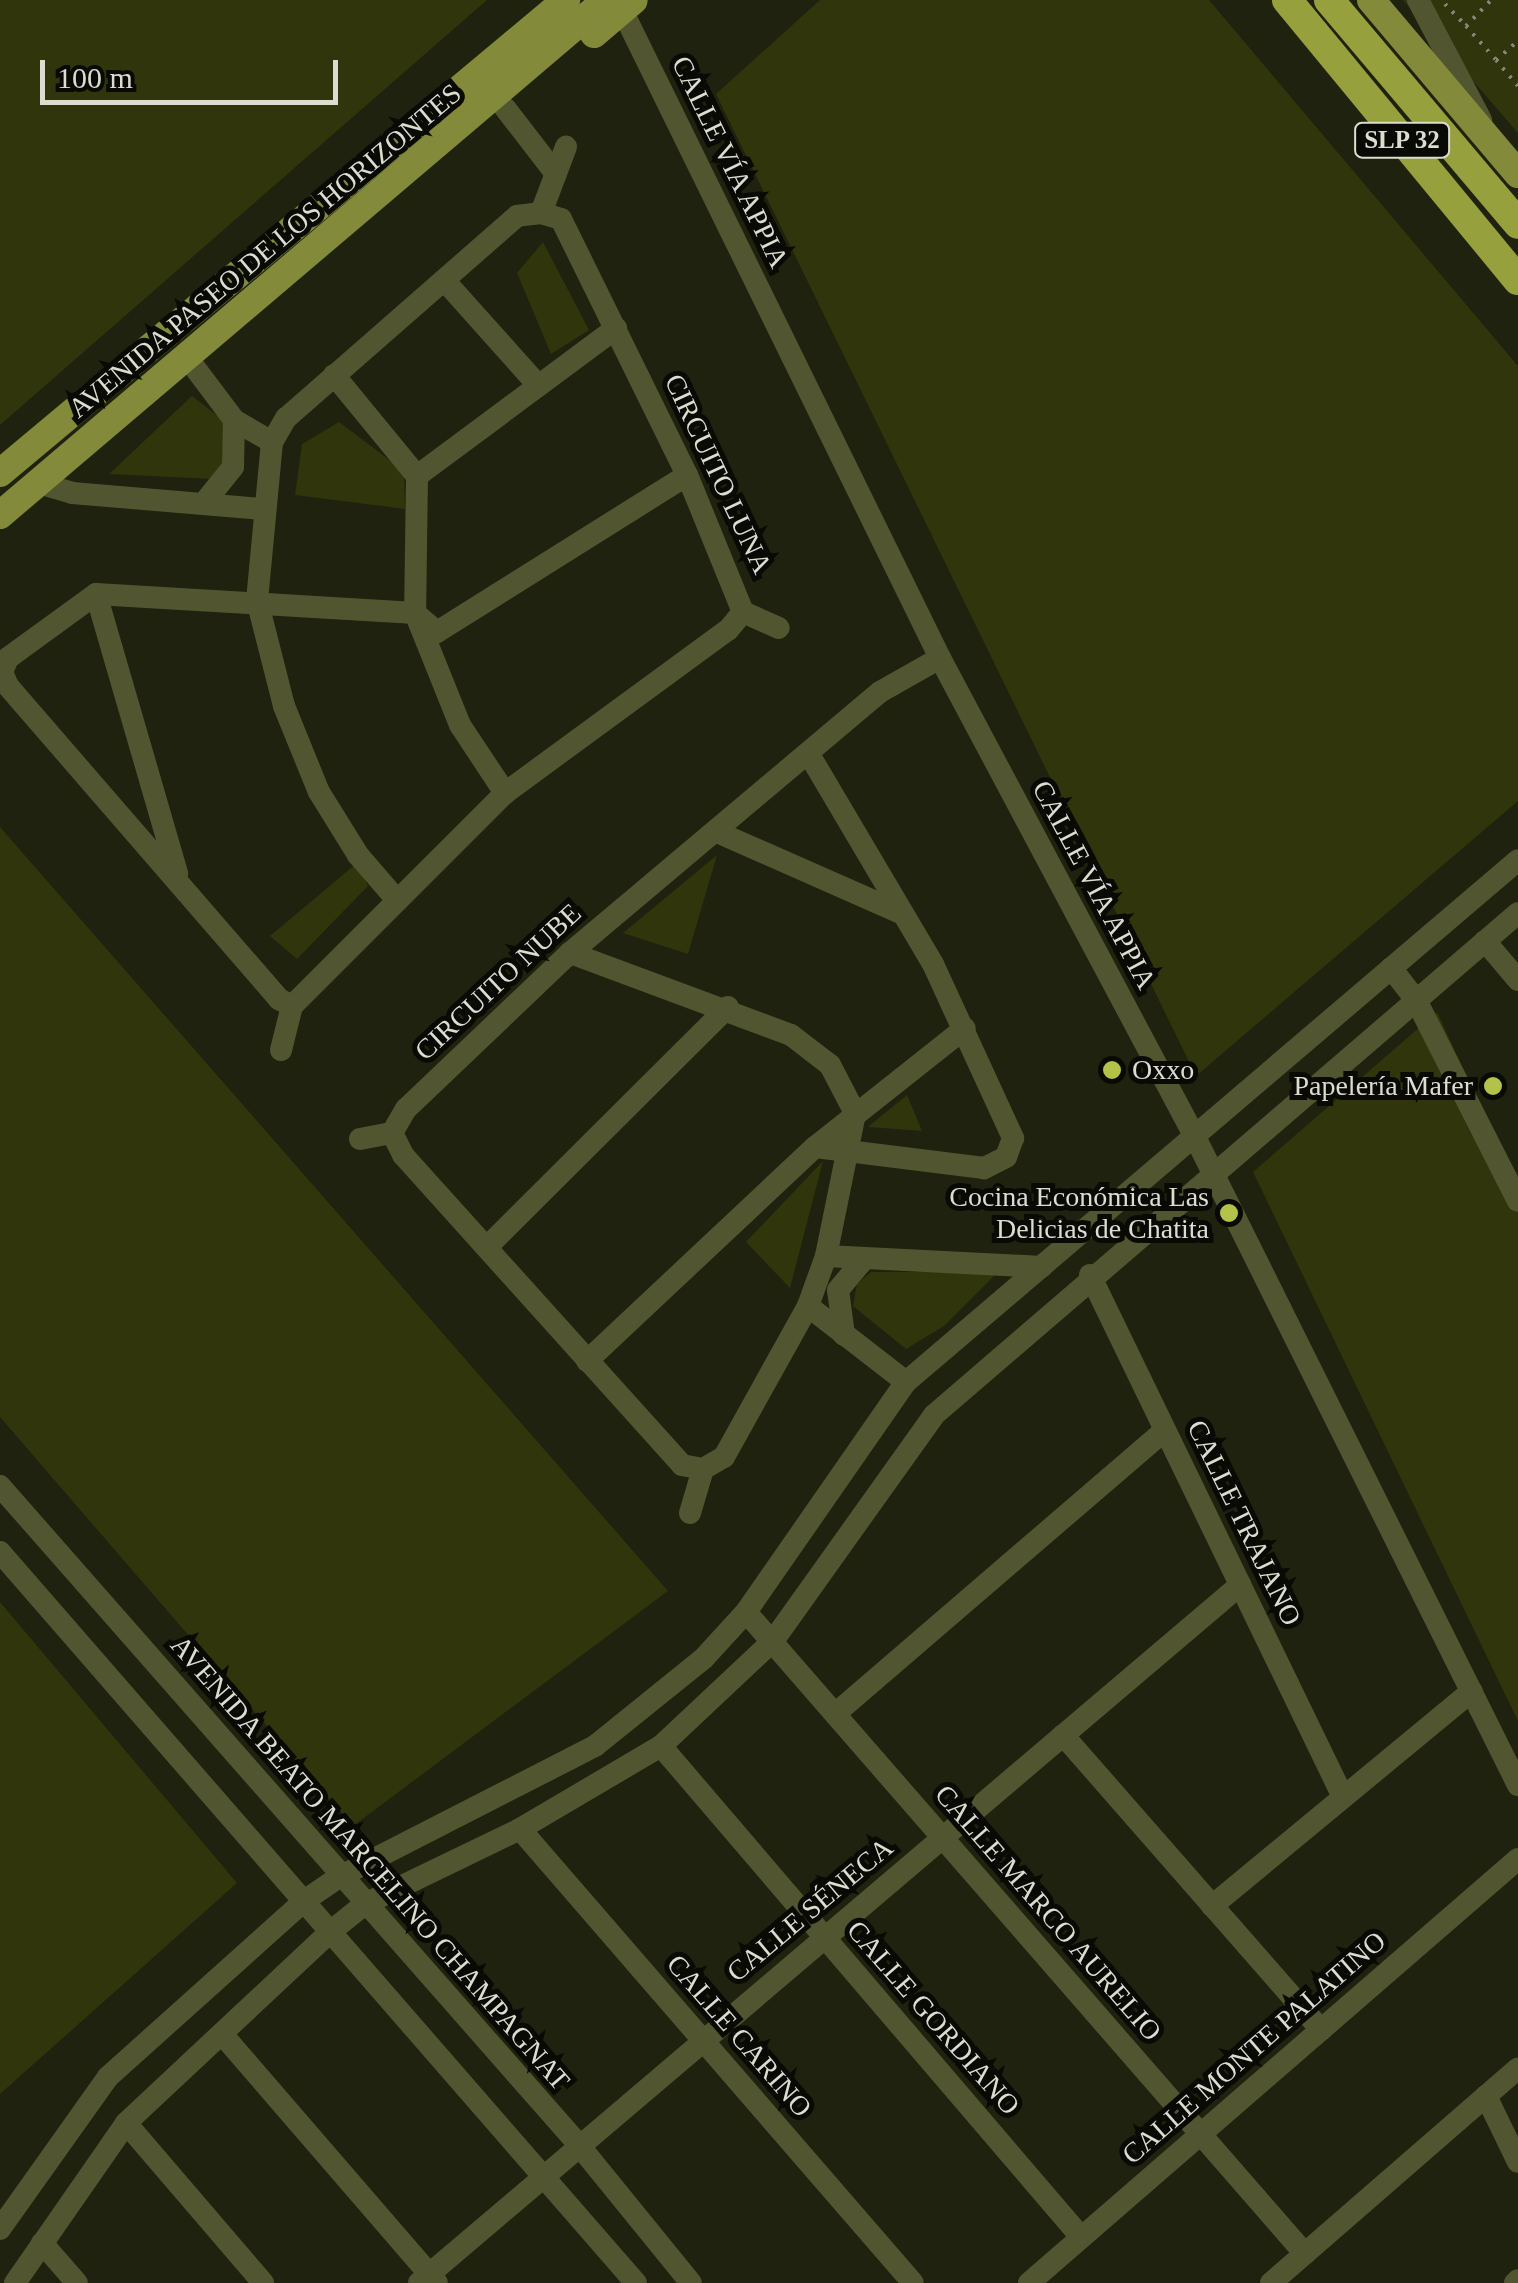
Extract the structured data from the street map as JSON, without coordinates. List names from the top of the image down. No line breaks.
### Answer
{"streets":{"highway":["SLP 32"],"main road":["AVENIDA PASEO DE LOS HORIZONTES"],"street":["CALLE VÍA APPIA","CIRCUITO LUNA","CIRCUITO NUBE","CALLE TRAJANO","AVENIDA BEATO MARCELINO CHAMPAGNAT","CALLE SÉNECA","CALLE MARCO AURELIO","CALLE GORDIANO","CALLE CARINO","CALLE MONTE PALATINO"]},"crossings":[["CALLE VÍA APPIA","CIRCUITO NUBE"],["CALLE TRAJANO","CALLE SÉNECA"],["AVENIDA BEATO MARCELINO CHAMPAGNAT","CALLE SÉNECA"],["CALLE SÉNECA","CALLE MARCO AURELIO"],["CALLE SÉNECA","CALLE GORDIANO"],["CALLE SÉNECA","CALLE CARINO"],["CALLE MARCO AURELIO","CALLE MONTE PALATINO"],["CALLE GORDIANO","CALLE MONTE PALATINO"]],"places":["Oxxo","Papelería Mafer","Cocina Económica Las Delicias de Chatita"],"scale_bar":"100 m"}
